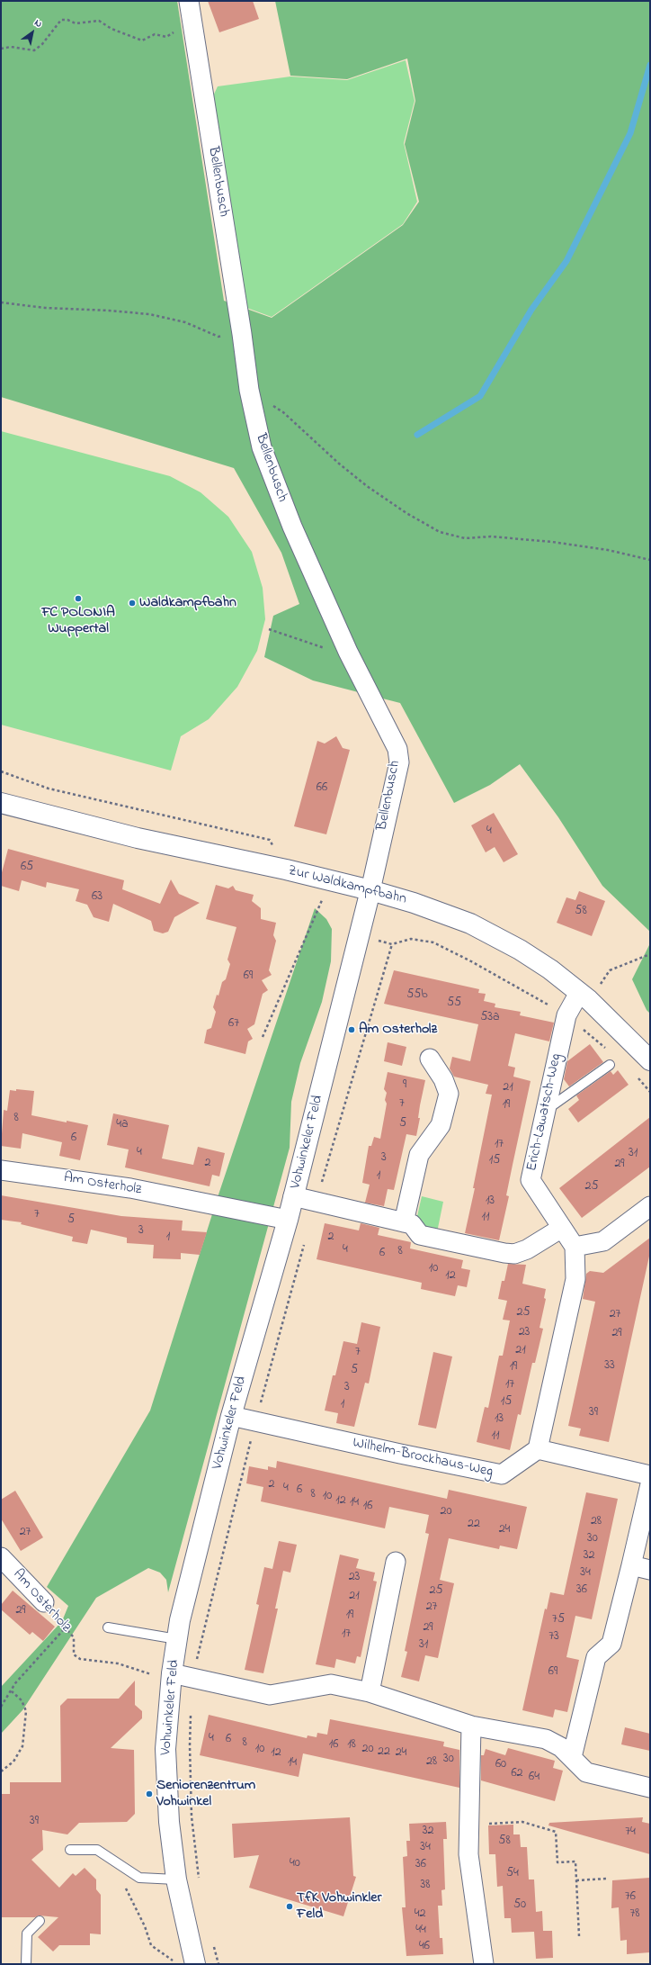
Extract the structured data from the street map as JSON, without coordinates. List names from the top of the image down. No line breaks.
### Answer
{"streets":{"street":["Bellenbusch","Zur Waldkampfbahn","Erich-Lawatsch-Weg","Vohwinkeler Feld","Am Osterholz","Wilhelm-Brockhaus-Weg"]},"crossings":[["Bellenbusch","Zur Waldkampfbahn"],["Bellenbusch","Vohwinkeler Feld"],["Zur Waldkampfbahn","Erich-Lawatsch-Weg"],["Zur Waldkampfbahn","Vohwinkeler Feld"],["Vohwinkeler Feld","Am Osterholz"],["Vohwinkeler Feld","Wilhelm-Brockhaus-Weg"]],"places":["FC POLONIA Wuppertal","Waldkampfbahn","Am Osterholz","Seniorenzentrum Vohwinkel","TfK Vohwinkler Feld"],"house_numbers":["66","4","65","63","58","69","55b","55","53a","67","9","21","7","19","8","5","4a","6","17","4","31","3","15","2","29","1","25","13","7","11","5","3","1","2","4","8","6","10","12","25","27","23","29","21","7","33","19","5","17","3","15","1","39","13","11","2","4","6","8","10","12","14","16","20","28","22","24","27","30","32","34","23","36","25","21","27","29","19","75","29","17","73","31","69","4","6","8","16","18","10","20","22","12","24","30","28","14","60","62","64","39","32","74","58","34","40","36","54","38","76","50","42","78","44","46"],"north":"top right"}
